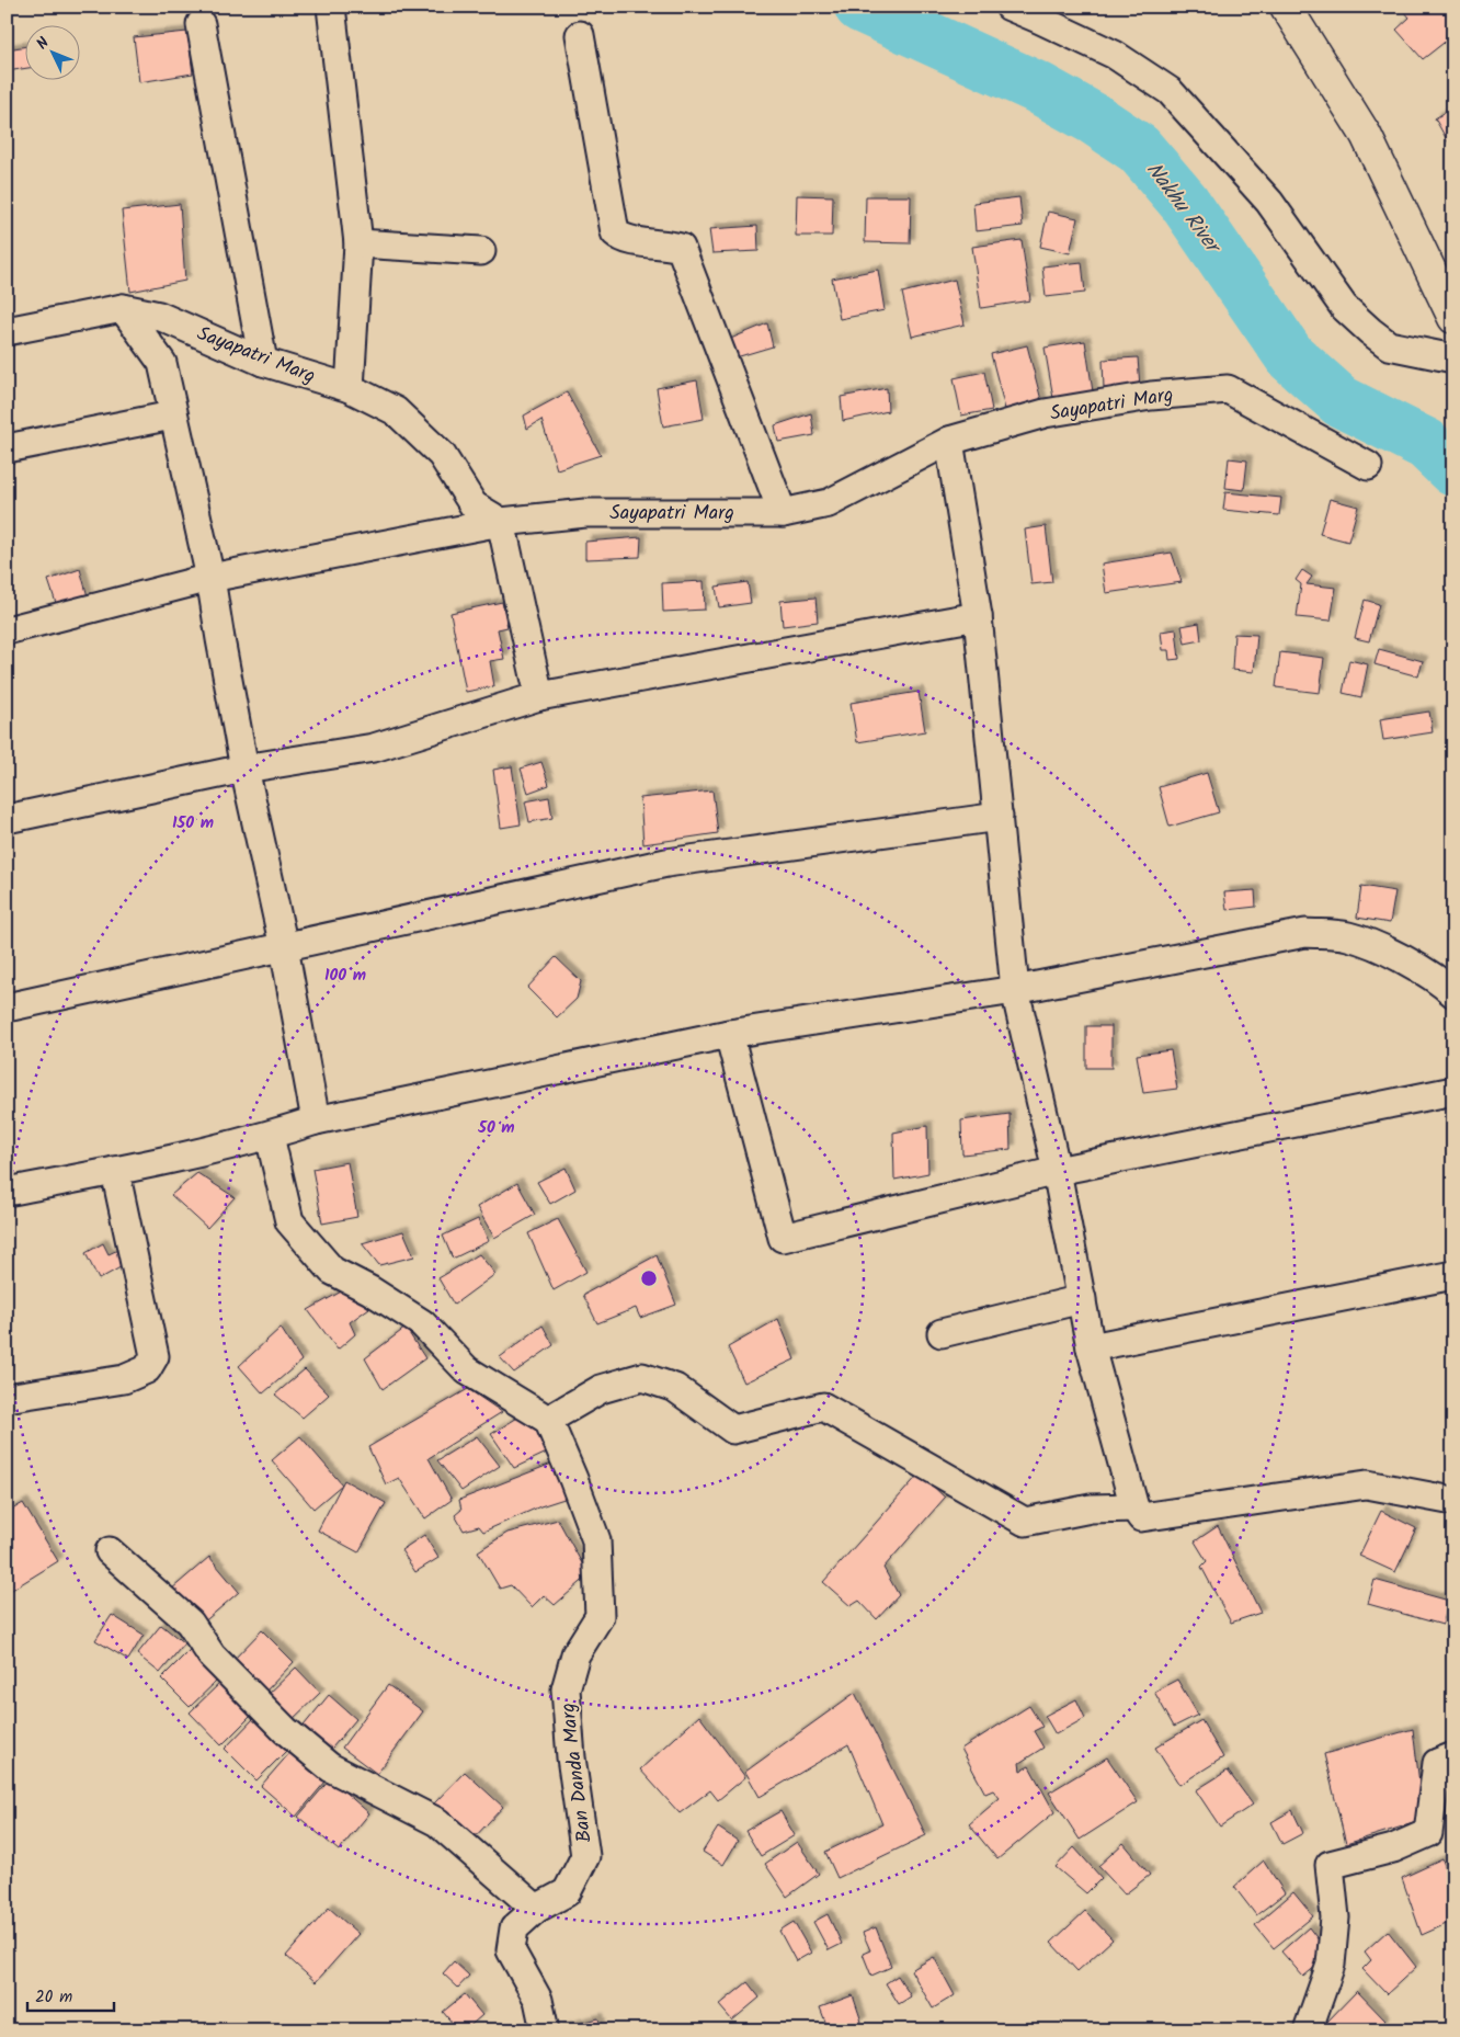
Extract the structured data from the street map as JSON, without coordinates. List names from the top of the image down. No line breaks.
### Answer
{"streets":{"street":["Sayapatri Marg","Ban Danda Marg"]},"water":["Nakhu River"],"scale_bar":"20 m","north":"top left","rings":["150 m","100 m","50 m"]}
